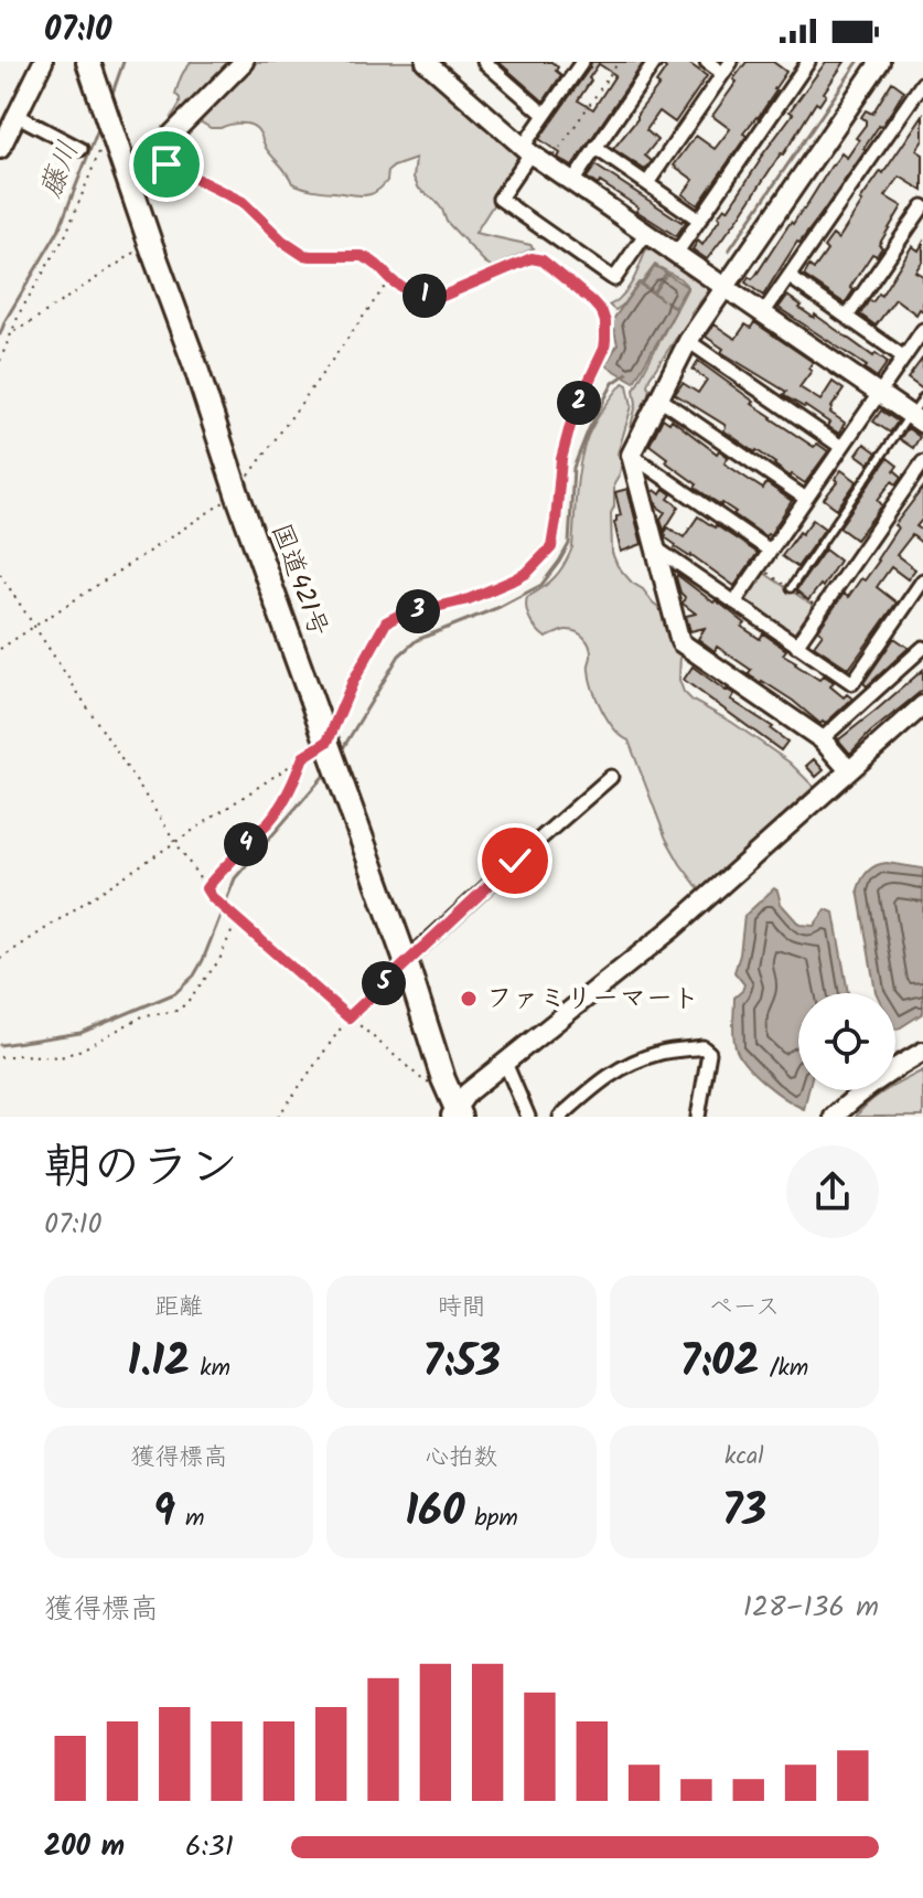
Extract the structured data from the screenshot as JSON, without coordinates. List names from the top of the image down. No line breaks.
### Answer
{"streets":{"highway":["国道421号"]},"water":["藤川"],"places":["ファミリーマート"],"page":{"status":"07:10","pins":["1","2","3","4","5"],"heading":["朝のラン","07:10"],"stats":[["距離","1.12 km"],["時間","7:53"],["ペース","7:02 /km"],["獲得標高","9 m"],["心拍数","160 bpm"],["kcal","73"]],"chart":["獲得標高","128–136 m"],"list":[{"name":"200 m","note":"6:31"}]}}
